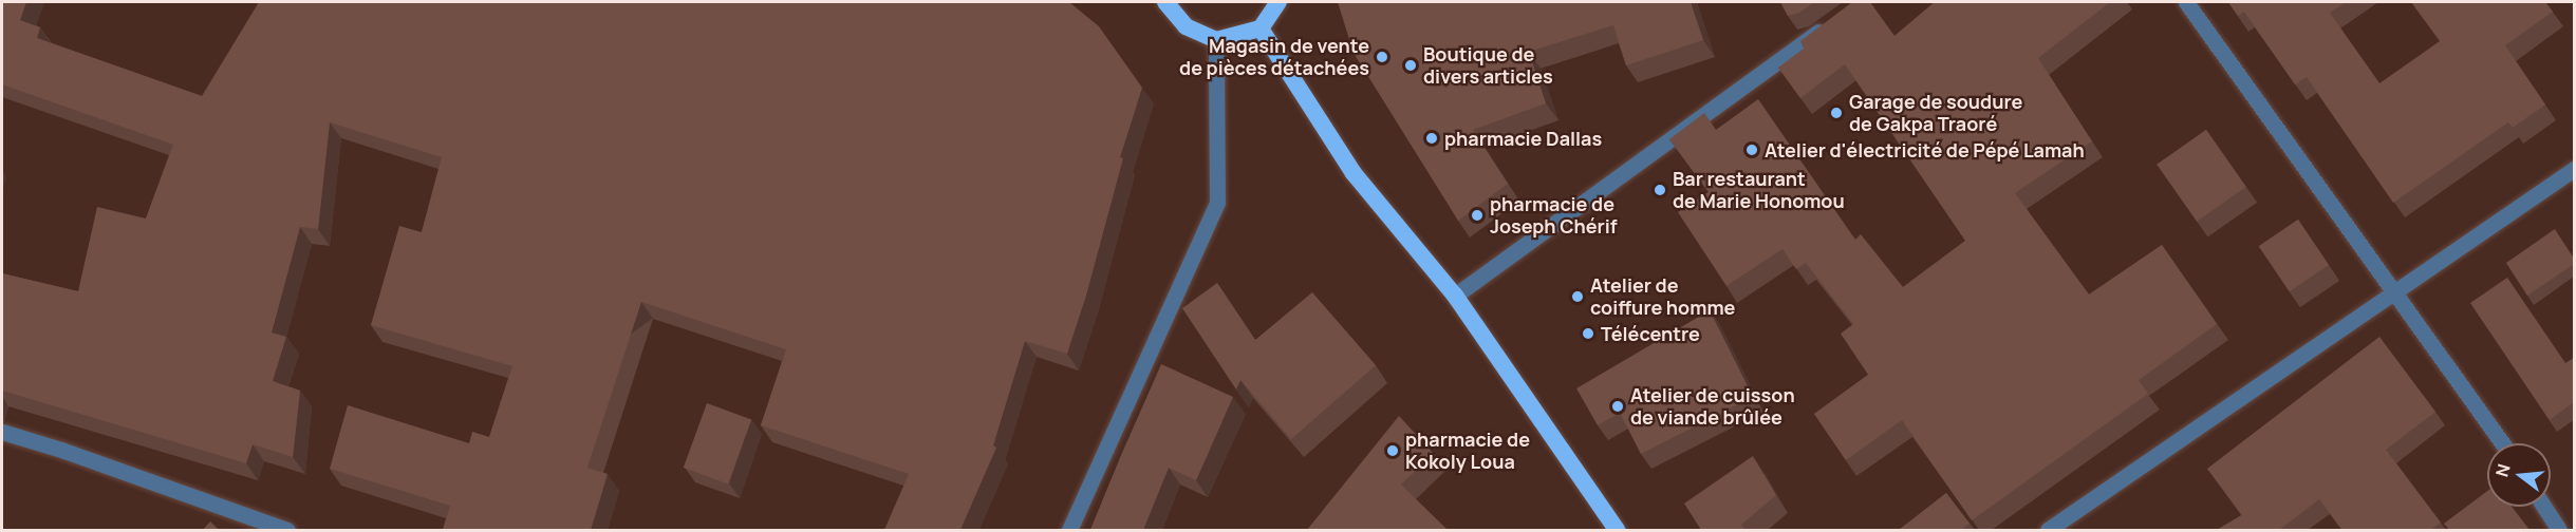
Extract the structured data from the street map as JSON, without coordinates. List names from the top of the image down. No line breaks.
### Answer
{"places":["Magasin de vente de pièces détachées","Boutique de divers articles","Garage de soudure de Gakpa Traoré","pharmacie Dallas","Atelier d'électricité de Pépé Lamah","Bar restaurant de Marie Honomou","pharmacie de Joseph Chérif","Atelier de coiffure homme","Télécentre","Atelier de cuisson de viande brûlée","pharmacie de Kokoly Loua"],"north":"left"}
